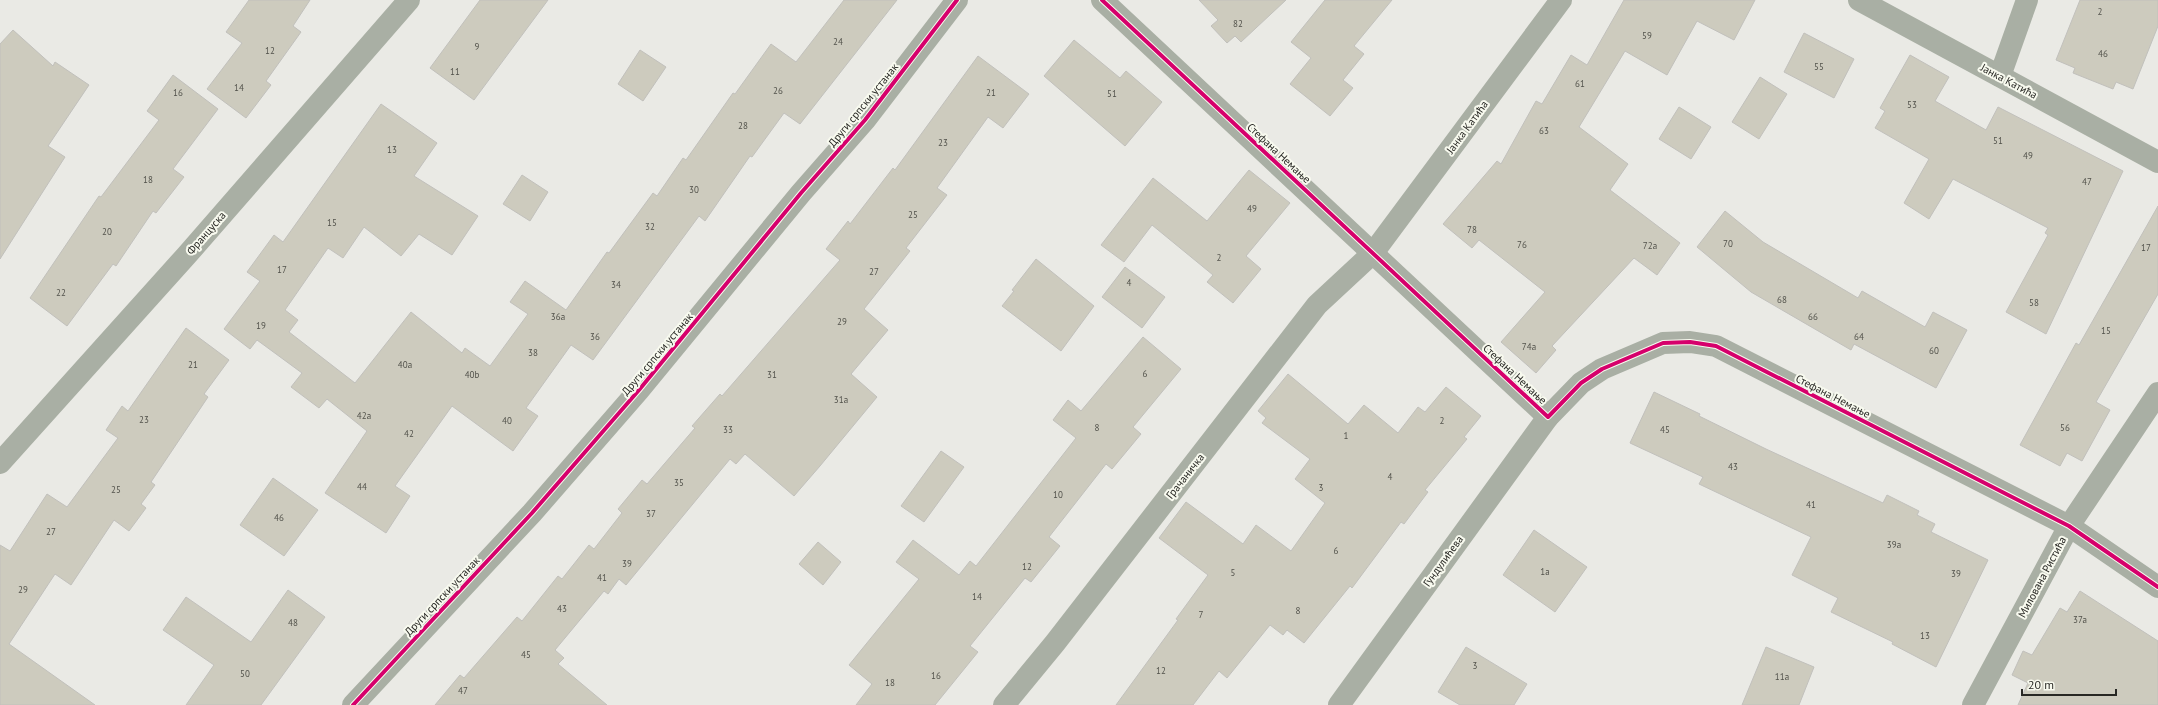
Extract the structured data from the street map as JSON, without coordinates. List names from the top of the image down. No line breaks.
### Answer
{"streets":{"street":["Јанка Катића","Други српски устанак","Стефана Немање","Француска","Грачаничка","Гундулићева","Милована Ристића"]},"crossings":[["Јанка Катића","Стефана Немање"],["Јанка Катића","Грачаничка"],["Стефана Немање","Грачаничка"],["Стефана Немање","Гундулићева"],["Стефана Немање","Милована Ристића"]],"house_numbers":["2","82","59","24","9","12","46","55","11","61","14","26","16","21","51","53","28","63","51","23","13","49","18","47","30","49","25","15","32","78","20","70","76","72a","17","2","17","27","4","34","22","68","58","36a","66","29","19","15","36","64","74a","60","38","21","40a","6","40b","31","31a","42a","23","40","2","8","56","33","45","42","1","43","4","35","44","3","25","10","41","37","46","27","39a","6","39","12","1a","5","39","41","29","14","43","8","7","37a","48","13","45","3","12","50","16","11a","18","47"],"scale_bar":"20 m"}
